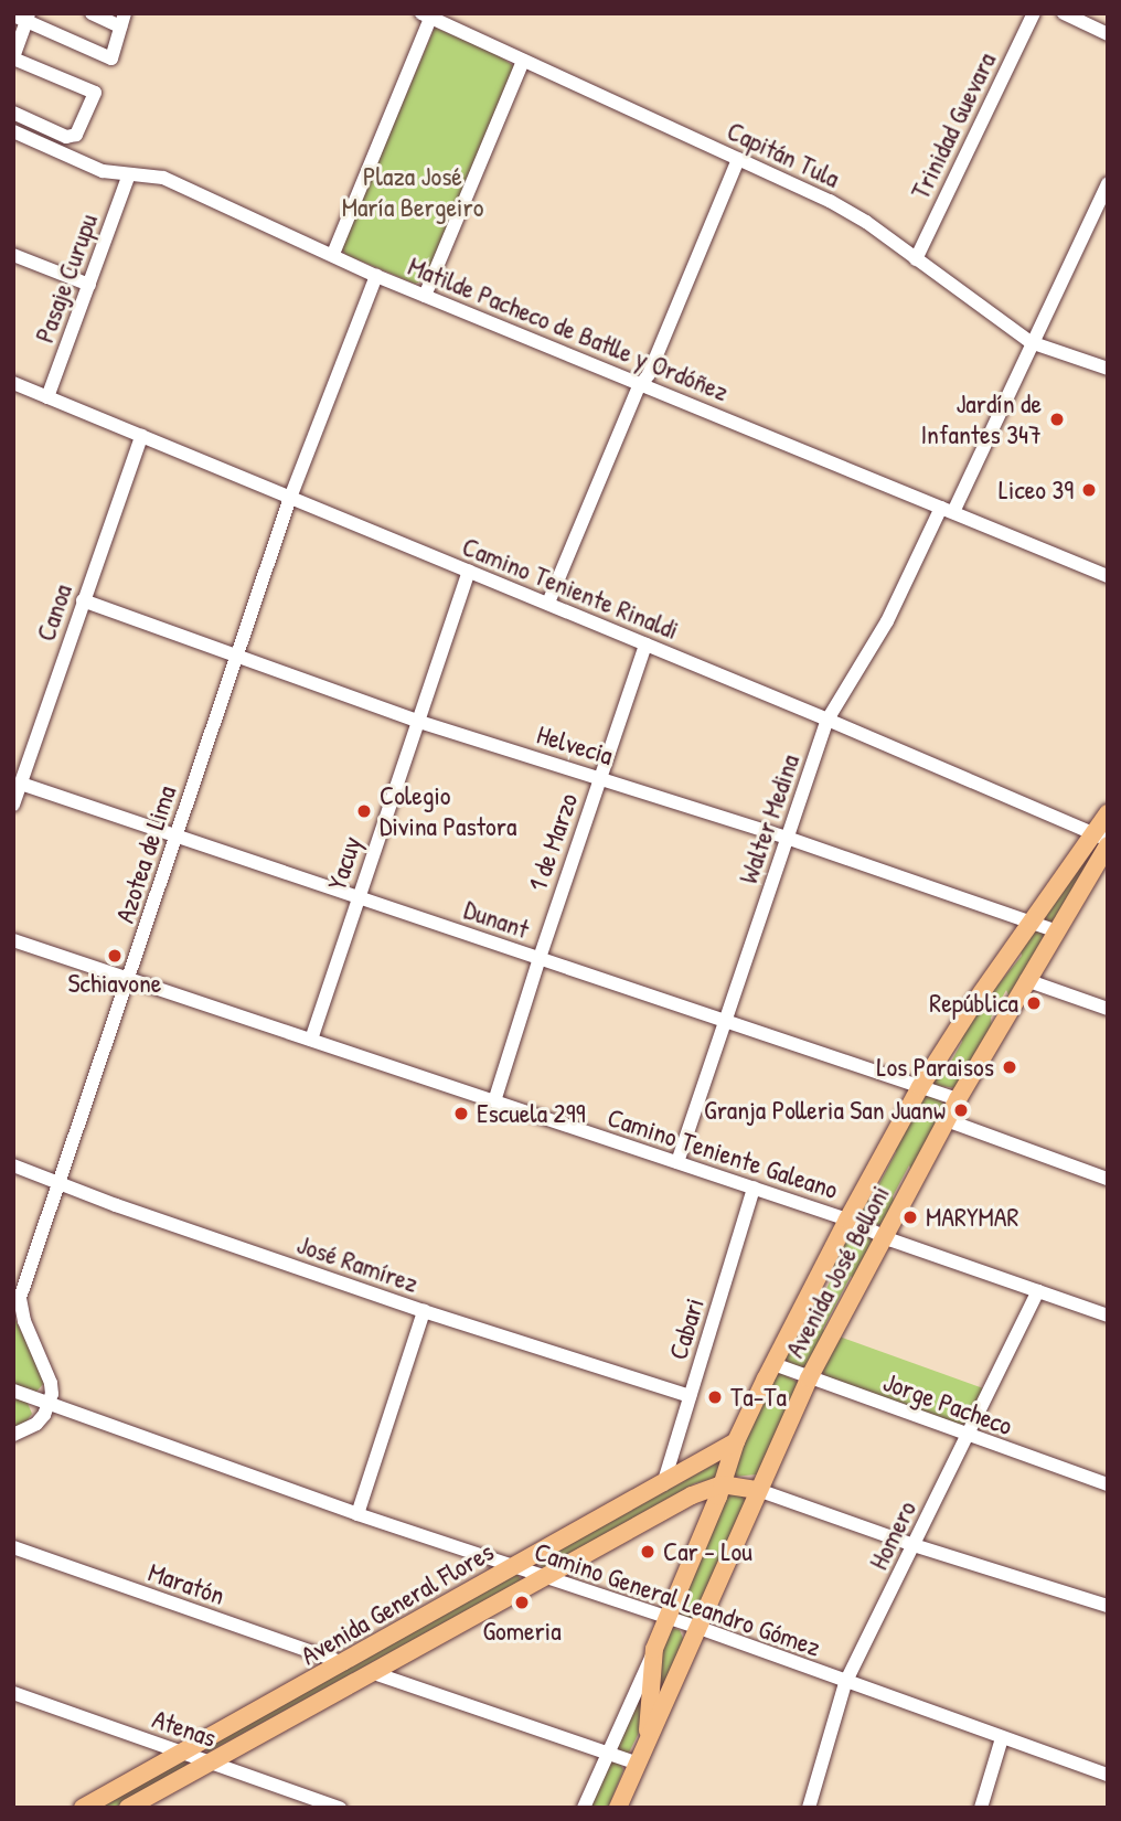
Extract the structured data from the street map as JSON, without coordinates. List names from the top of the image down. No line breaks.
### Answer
{"streets":{"main road":["Avenida José Belloni","Avenida General Flores"],"street":["Trinidad Guevara","Capitán Tula","Pasaje Curupu","Matilde Pacheco de Batlle y Ordóñez","Camino Teniente Rinaldi","Canoa","Helvecia","Walter Medina","1 de Marzo","Azotea de Lima","Yacuy","Dunant","Camino Teniente Galeano","José Ramírez","Cabari","Jorge Pacheco","Homero","Maratón","Camino General Leandro Gómez","Atenas"]},"crossings":[["Trinidad Guevara","Capitán Tula"],["Capitán Tula","Walter Medina"],["Pasaje Curupu","Matilde Pacheco de Batlle y Ordóñez"],["Pasaje Curupu","Camino Teniente Rinaldi"],["Matilde Pacheco de Batlle y Ordóñez","Walter Medina"],["Matilde Pacheco de Batlle y Ordóñez","Azotea de Lima"],["Camino Teniente Rinaldi","Canoa"],["Camino Teniente Rinaldi","Walter Medina"],["Camino Teniente Rinaldi","1 de Marzo"],["Camino Teniente Rinaldi","Azotea de Lima"],["Camino Teniente Rinaldi","Yacuy"],["Camino Teniente Rinaldi","Avenida José Belloni"],["Canoa","Helvecia"],["Canoa","Dunant"],["Helvecia","Walter Medina"],["Helvecia","1 de Marzo"],["Helvecia","Azotea de Lima"],["Helvecia","Yacuy"],["Helvecia","Avenida José Belloni"],["Walter Medina","Dunant"],["Walter Medina","Camino Teniente Galeano"],["1 de Marzo","Dunant"],["1 de Marzo","Camino Teniente Galeano"],["Azotea de Lima","Dunant"],["Azotea de Lima","Camino Teniente Galeano"],["Azotea de Lima","José Ramírez"],["Azotea de Lima","Camino General Leandro Gómez"],["Yacuy","Dunant"],["Yacuy","Camino Teniente Galeano"],["Dunant","Avenida José Belloni"],["Camino Teniente Galeano","Avenida José Belloni"],["Camino Teniente Galeano","Cabari"],["Camino Teniente Galeano","Homero"],["José Ramírez","Cabari"],["Avenida José Belloni","Jorge Pacheco"],["Avenida José Belloni","Camino General Leandro Gómez"],["Avenida José Belloni","Avenida General Flores"],["Cabari","Avenida General Flores"],["Jorge Pacheco","Homero"],["Homero","Camino General Leandro Gómez"],["Maratón","Avenida General Flores"],["Camino General Leandro Gómez","Avenida General Flores"],["Avenida General Flores","Atenas"]],"parks":["Plaza José María Bergeiro"],"places":["Jardín de Infantes 347","Liceo 39","Colegio Divina Pastora","Schiavone","República","Los Paraisos","Granja Polleria San Juanw","Escuela 299","MARYMAR","Ta-Ta","Car - Lou","Gomeria"]}
